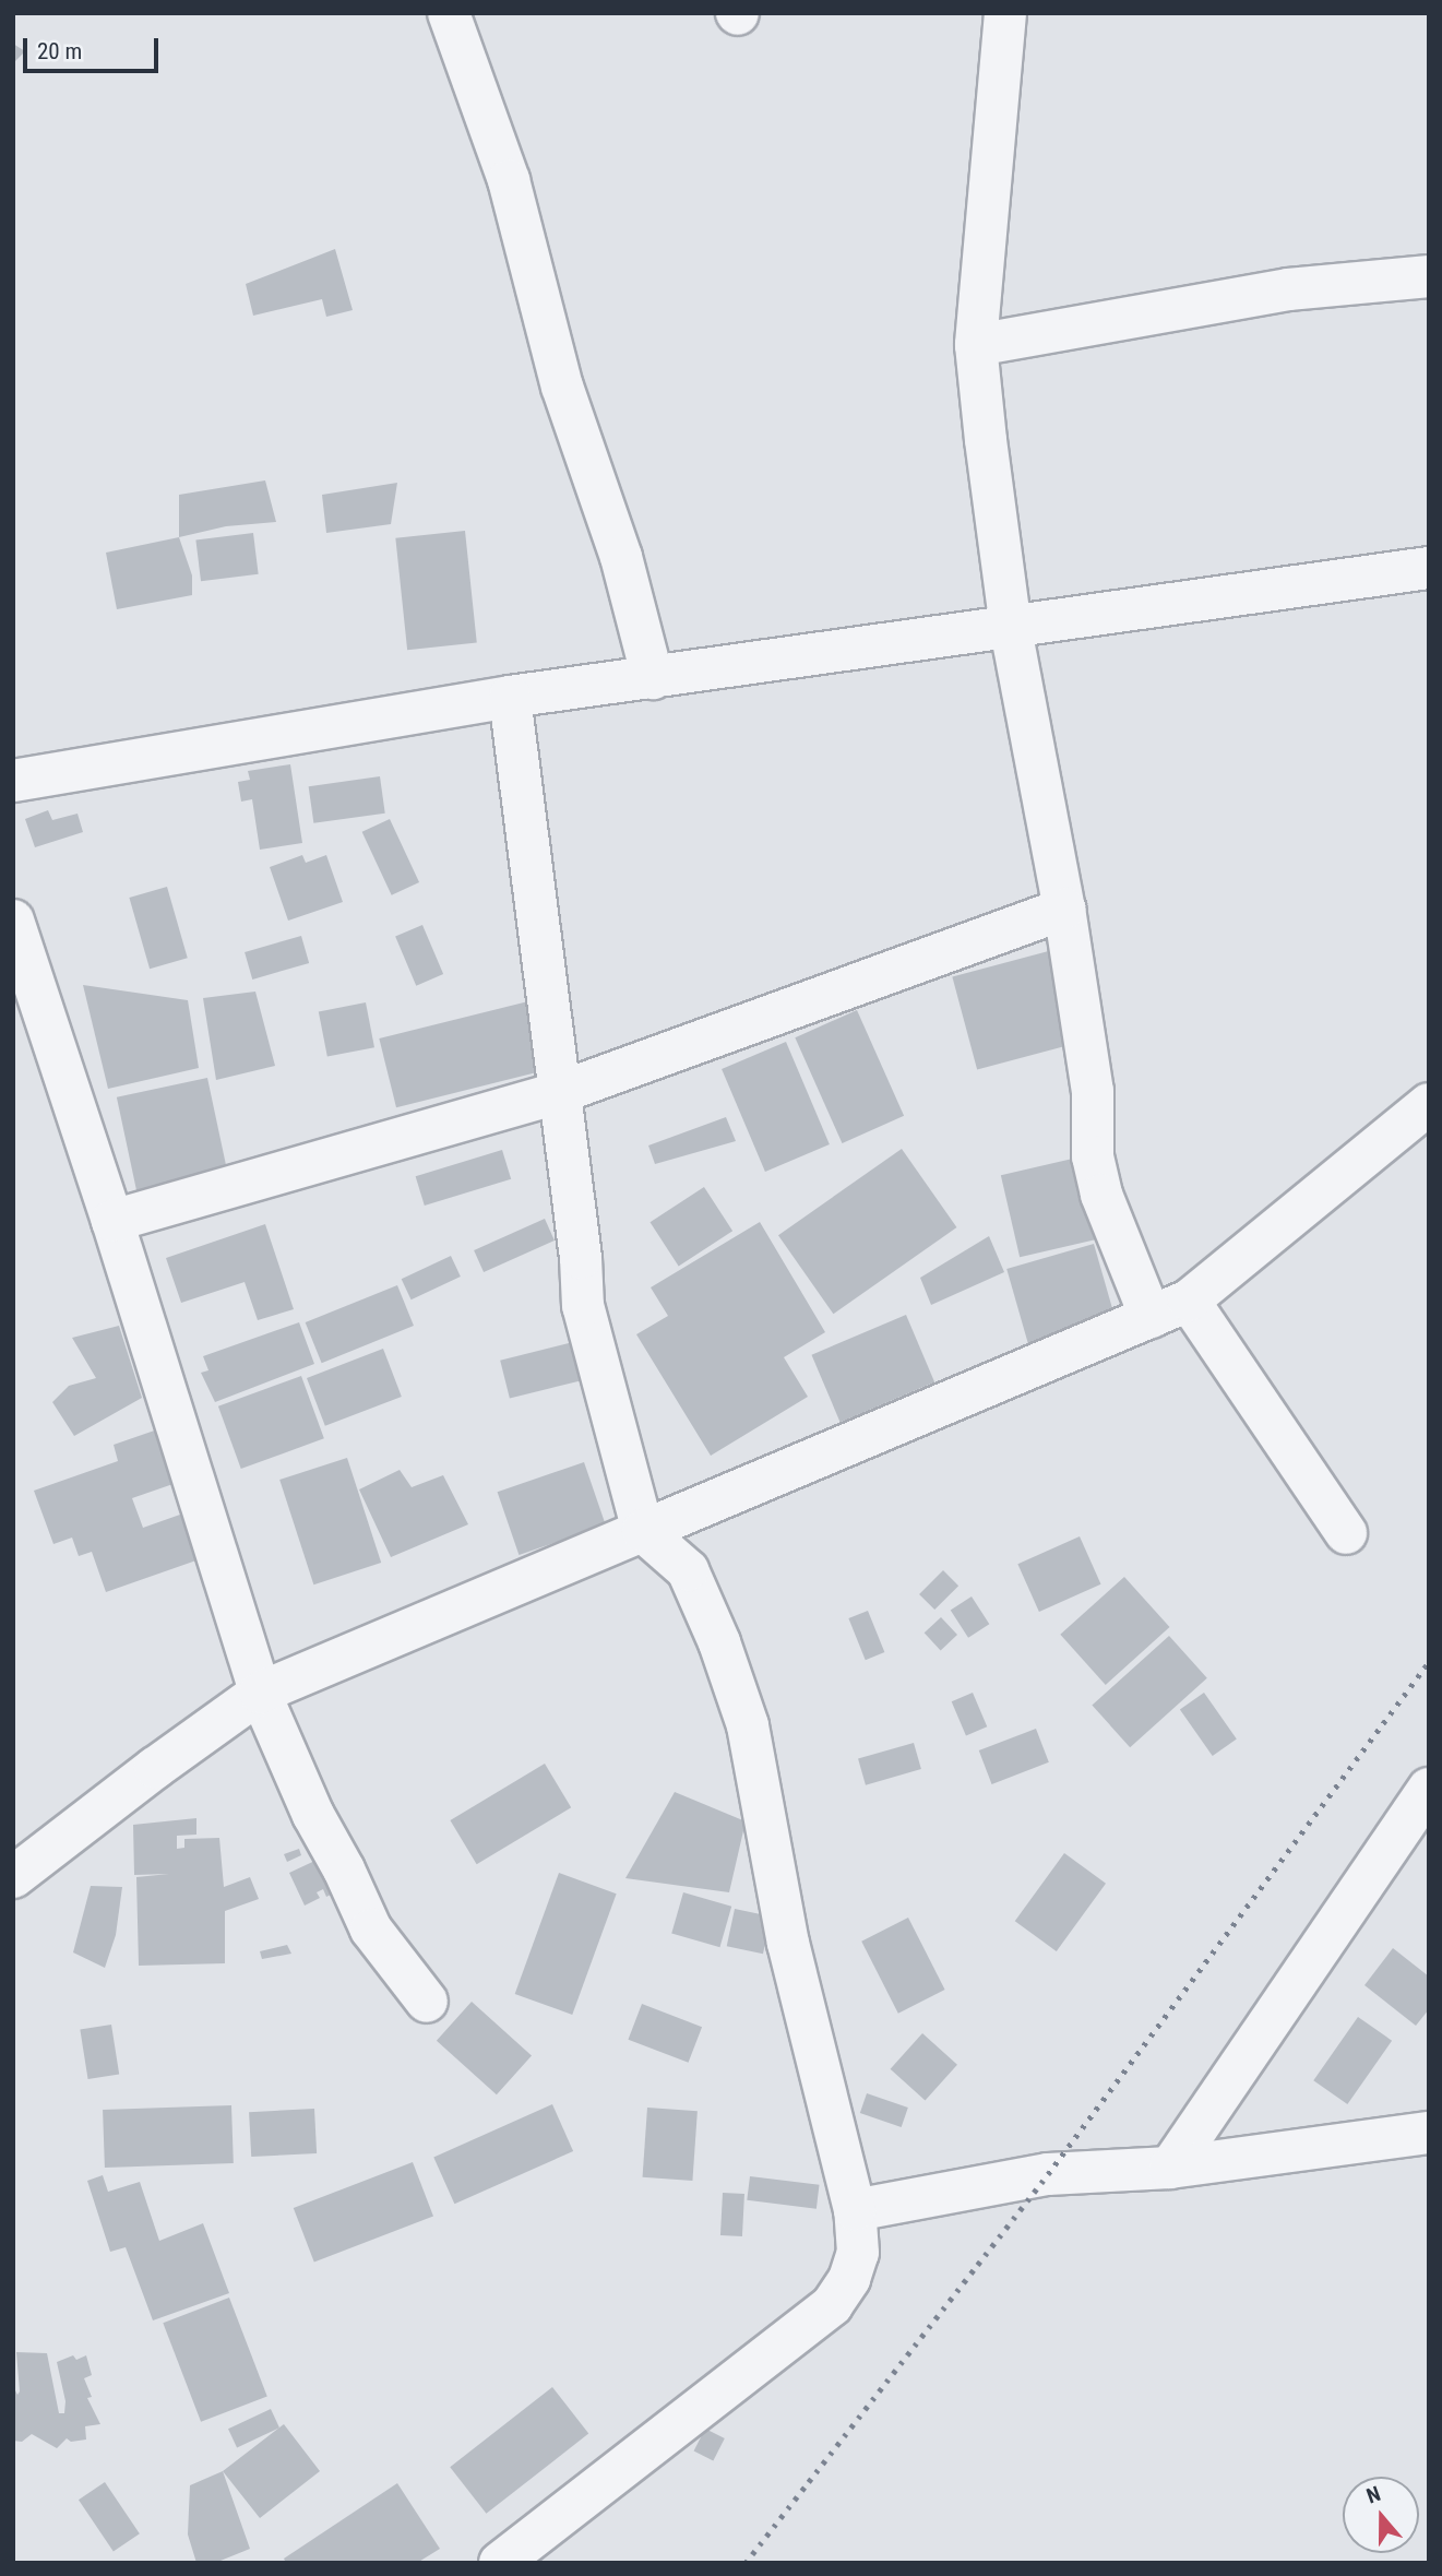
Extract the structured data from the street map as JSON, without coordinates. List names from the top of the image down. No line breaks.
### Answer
{"scale_bar":"20 m","north":"top"}
